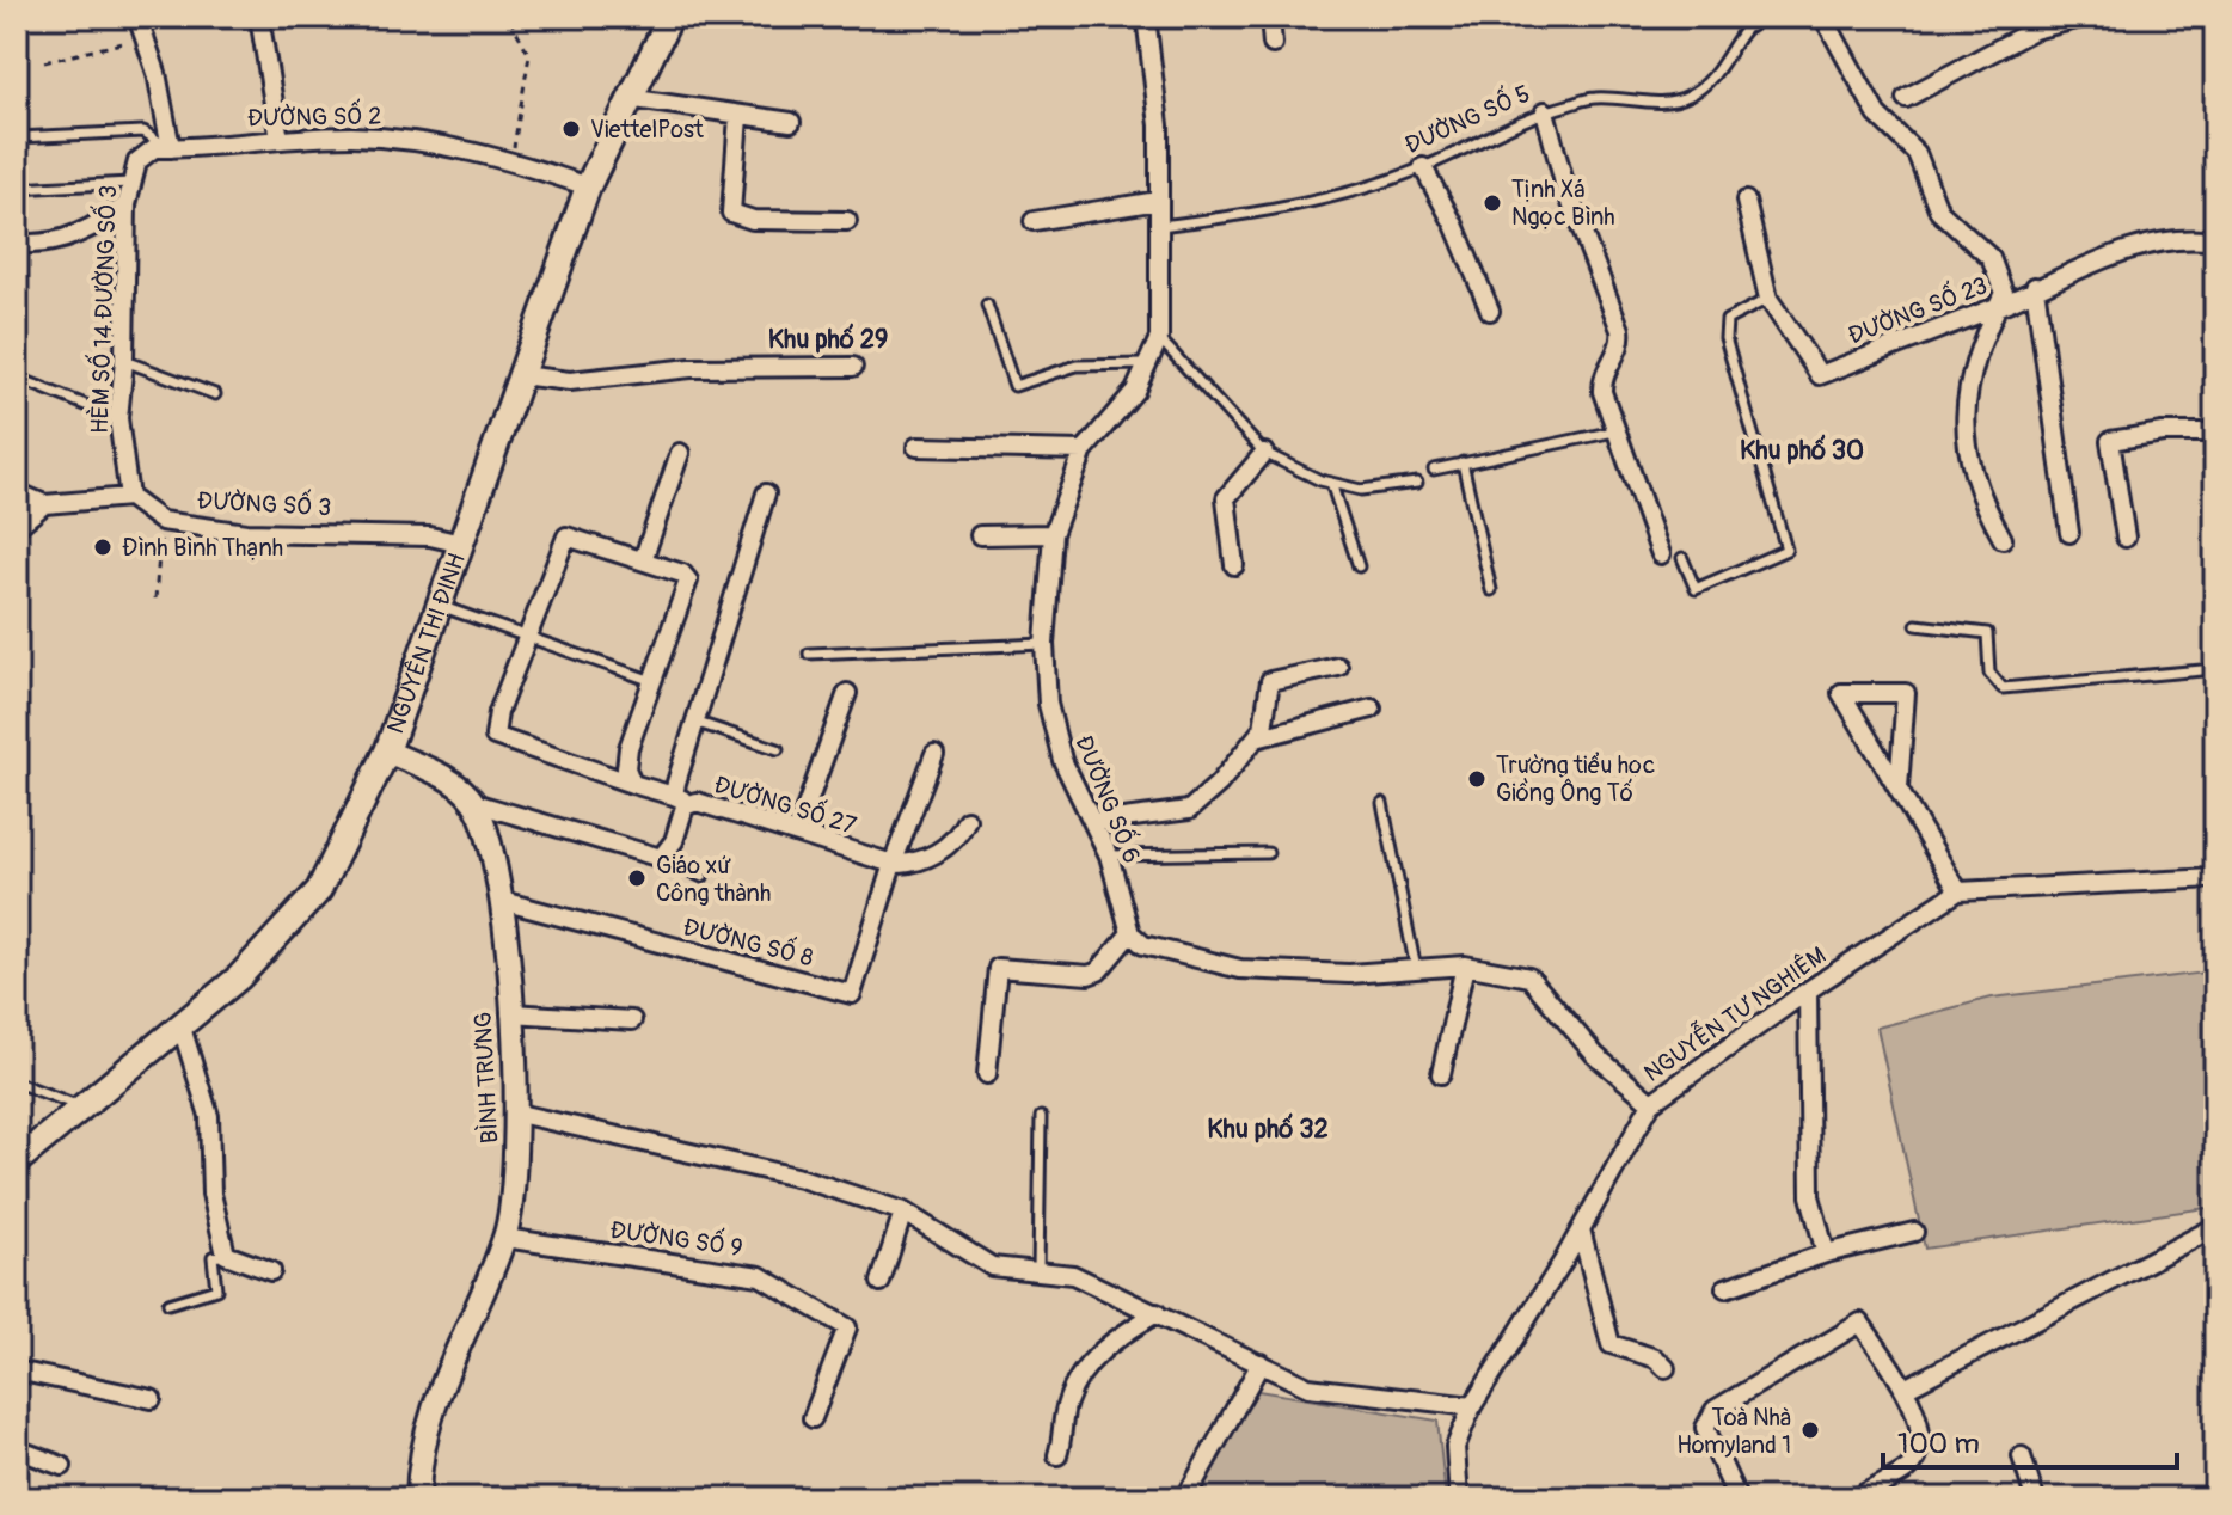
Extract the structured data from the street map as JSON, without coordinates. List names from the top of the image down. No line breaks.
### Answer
{"streets":{"main road":["NGUYỄN THỊ ĐỊNH"],"street":["ĐƯỜNG SỐ 2","HÈM SỐ 14 ĐƯỜNG SỐ 3","ĐƯỜNG SỐ 23","ĐƯỜNG SỐ 3","ĐƯỜNG SỐ 6","ĐƯỜNG SỐ 27","ĐƯỜNG SỐ 8","NGUYỄN TƯ NGHIÊM","BÌNH TRƯNG","ĐƯỜNG SỐ 9"],"lane":["ĐƯỜNG SỐ 5"]},"crossings":[["ĐƯỜNG SỐ 2","HÈM SỐ 14 ĐƯỜNG SỐ 3"],["ĐƯỜNG SỐ 2","NGUYỄN THỊ ĐỊNH"],["ĐƯỜNG SỐ 5","ĐƯỜNG SỐ 6"],["HÈM SỐ 14 ĐƯỜNG SỐ 3","ĐƯỜNG SỐ 3"],["ĐƯỜNG SỐ 3","NGUYỄN THỊ ĐỊNH"],["ĐƯỜNG SỐ 27","ĐƯỜNG SỐ 8"],["ĐƯỜNG SỐ 8","BÌNH TRƯNG"],["BÌNH TRƯNG","ĐƯỜNG SỐ 9"]],"districts":["Khu phố 29","Khu phố 30","Khu phố 32"],"places":["ViettelPost","Tịnh Xá Ngọc Bình","Đình Bình Thạnh","Trường tiểu học Giồng Ông Tố","Giáo xứ Công thành","Toà Nhà Homyland 1"],"scale_bar":"100 m"}
